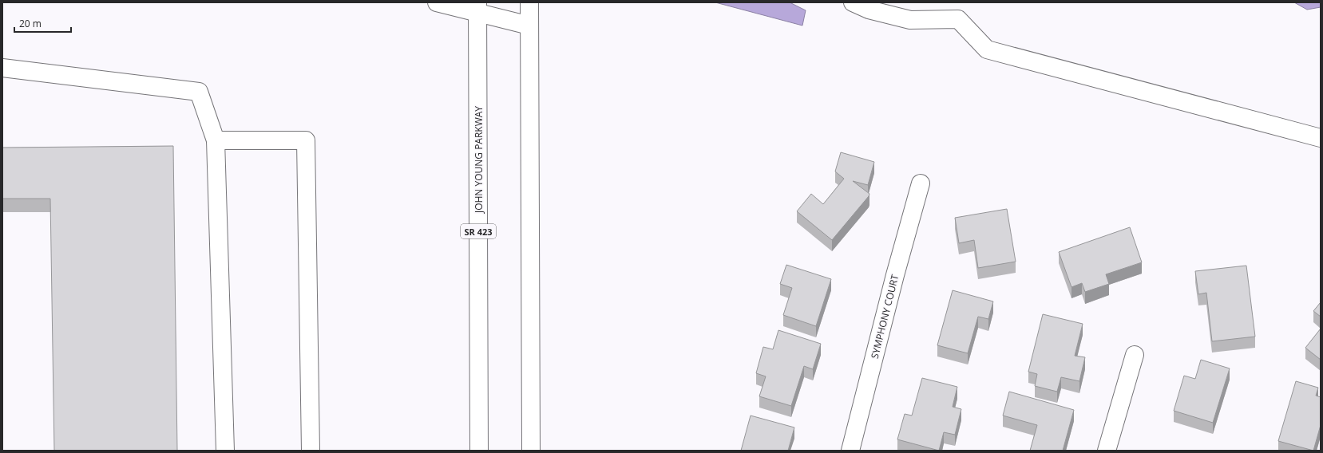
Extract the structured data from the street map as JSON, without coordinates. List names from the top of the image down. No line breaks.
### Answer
{"streets":{"main road":["JOHN YOUNG PARKWAY","SR 423","SYMPHONY COURT"]},"scale_bar":"20 m"}
